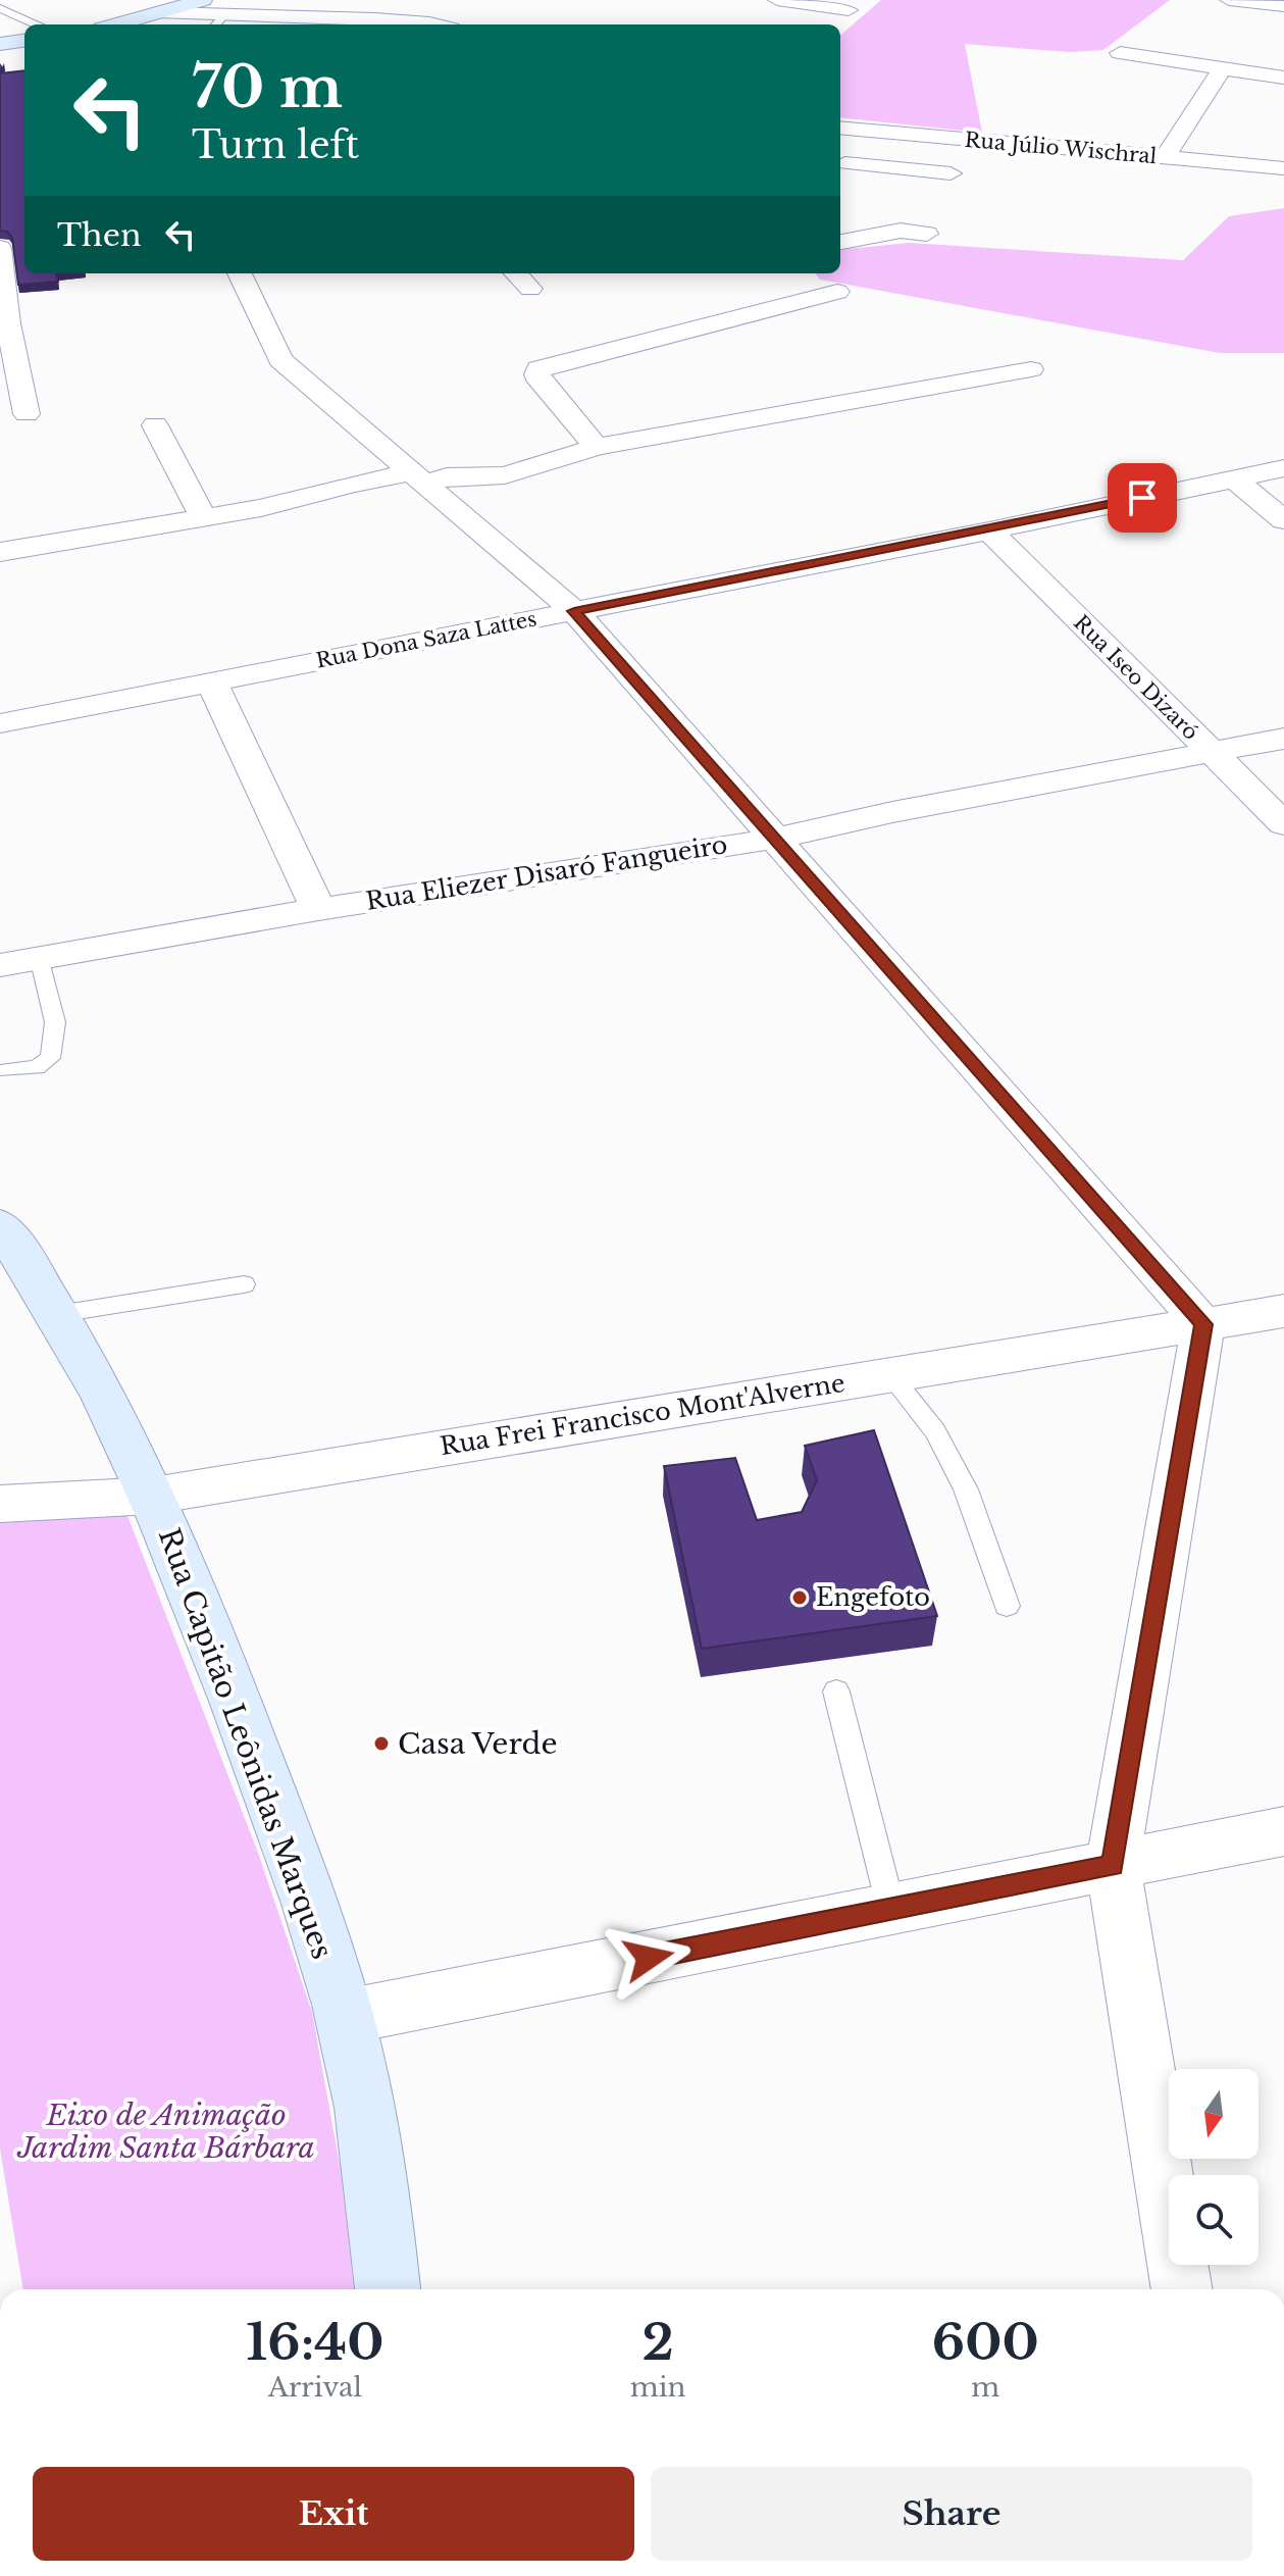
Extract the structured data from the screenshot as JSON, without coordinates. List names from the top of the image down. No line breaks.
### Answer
{"streets":{"main road":["Rua Capitão Leônidas Marques"],"street":["Rua Júlio Wischral","Rua Dona Saza Lattes","Rua Iseo Dizaró","Rua Eliezer Disaró Fangueiro","Rua Frei Francisco Mont'Alverne"]},"crossings":[["Rua Dona Saza Lattes","Rua Iseo Dizaró"],["Rua Iseo Dizaró","Rua Eliezer Disaró Fangueiro"],["Rua Frei Francisco Mont'Alverne","Rua Capitão Leônidas Marques"]],"parks":["Eixo de Animação Jardim Santa Bárbara"],"places":["Engefoto","Casa Verde"],"north":"bottom","page":{"turn":["70 m","Turn left"],"then":"Then","eta":["16:40","Arrival","2","min","600","m"],"buttons":["Exit","Share"]}}
